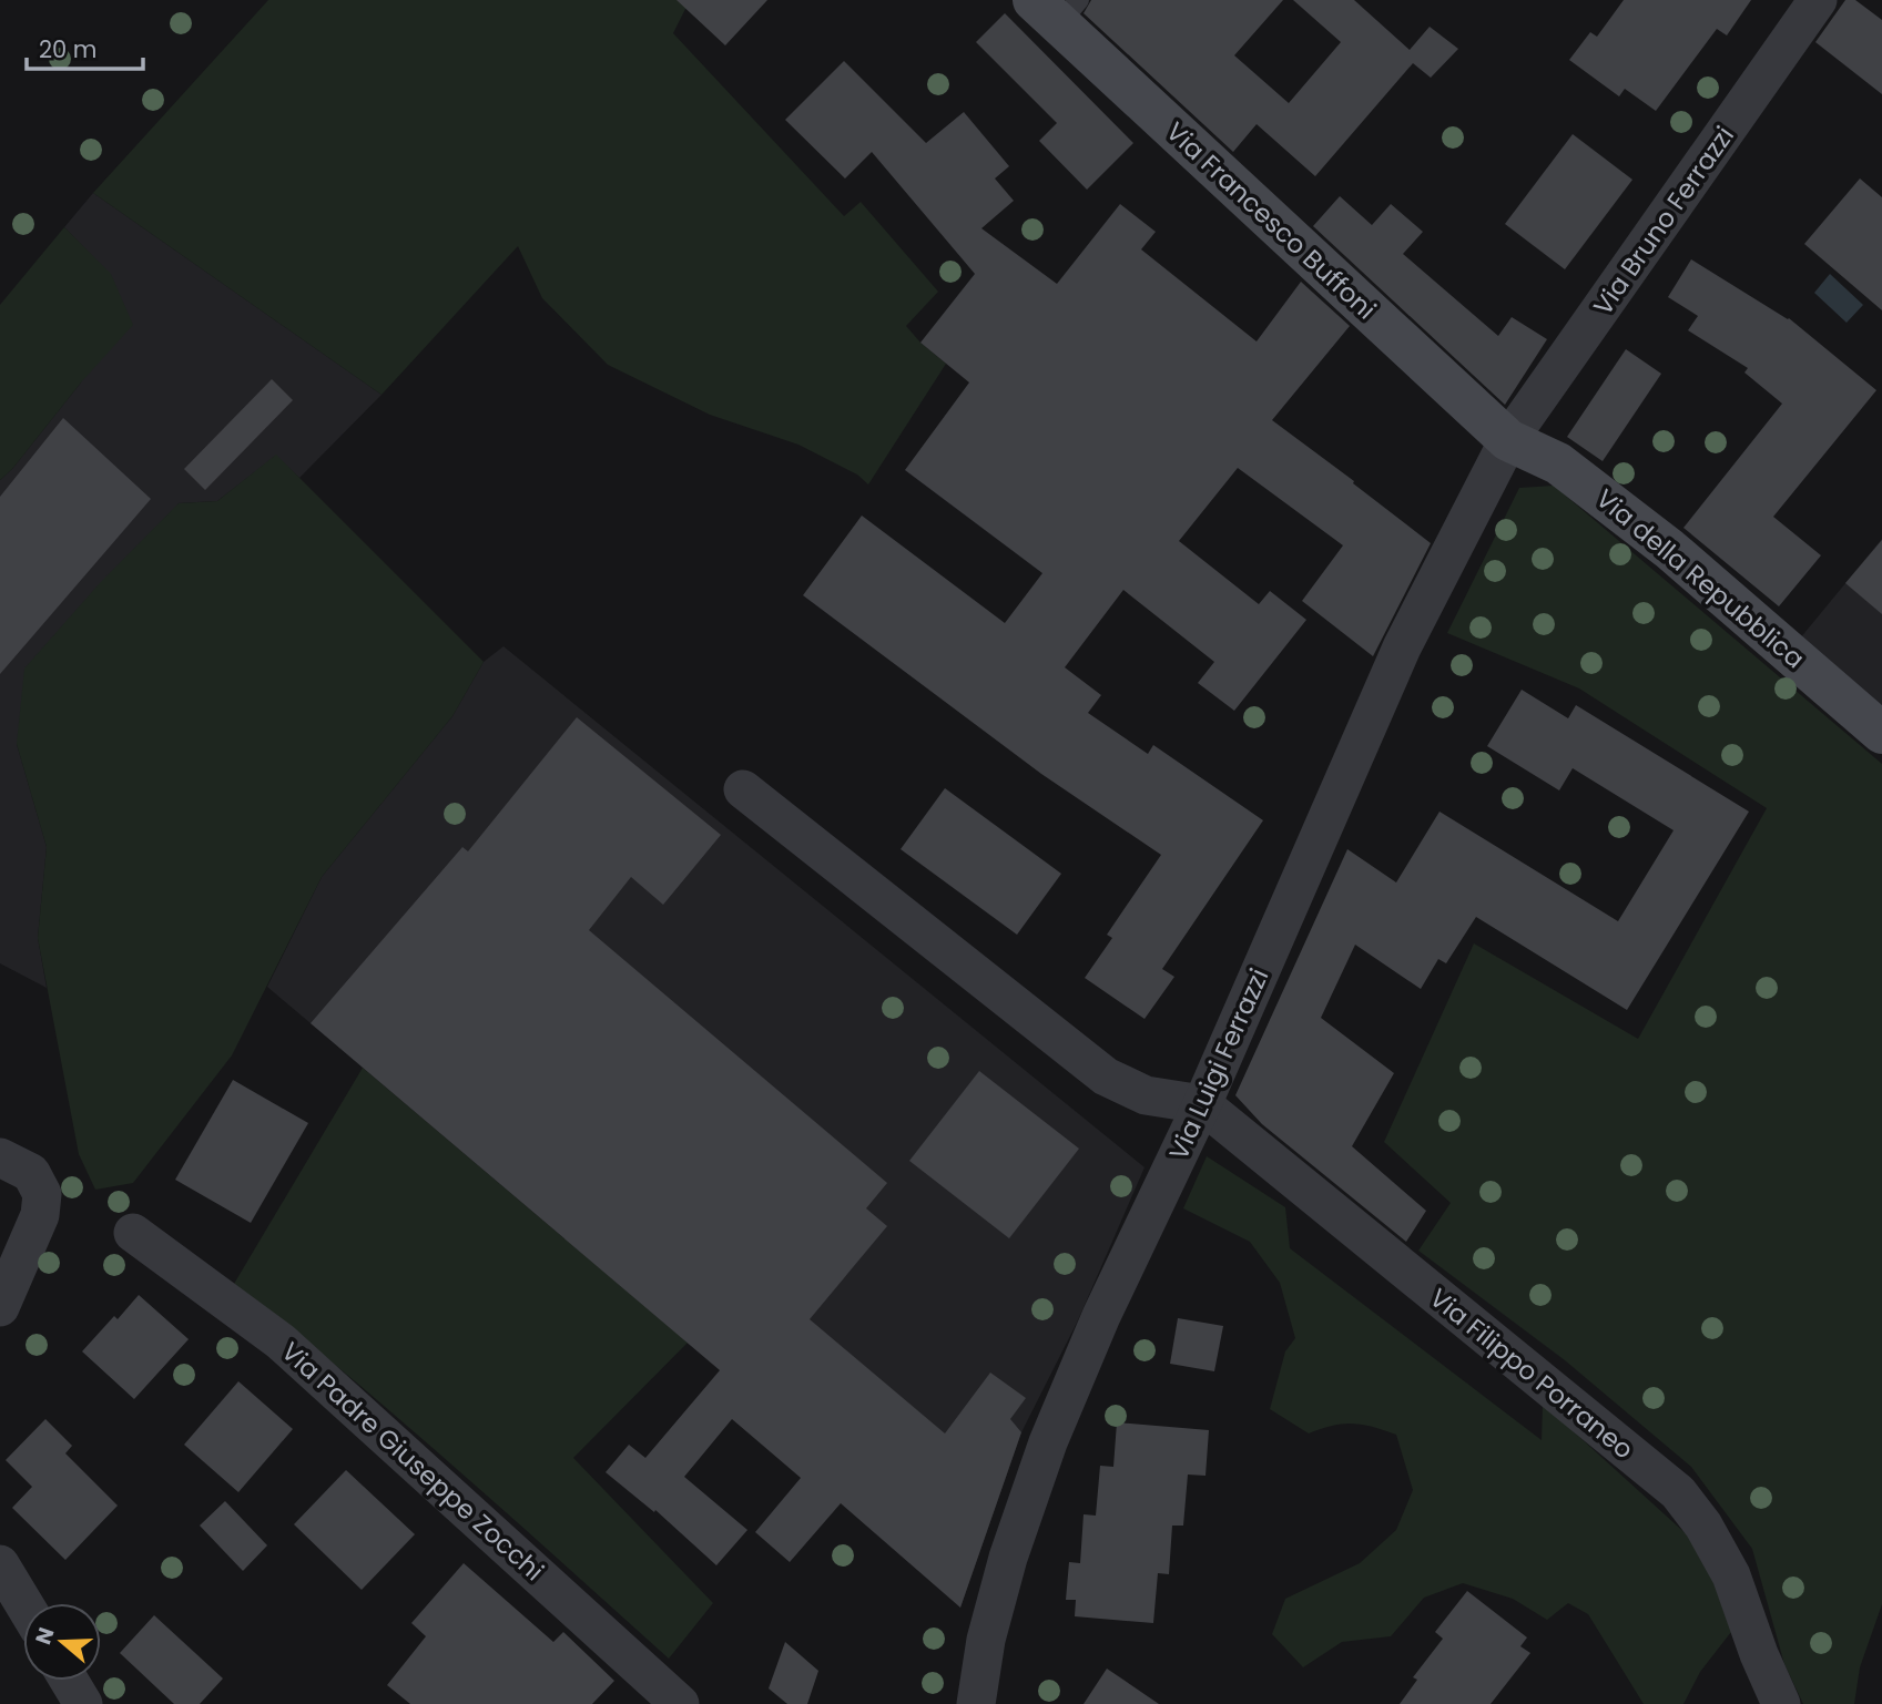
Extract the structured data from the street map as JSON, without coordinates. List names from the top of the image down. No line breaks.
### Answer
{"streets":{"street":["Via Francesco Buffoni","Via Bruno Ferrazzi","Via della Repubblica","Via Luigi Ferrazzi","Via Filippo Porraneo","Via Padre Giuseppe Zocchi"]},"crossings":[["Via Francesco Buffoni","Via Bruno Ferrazzi"],["Via Francesco Buffoni","Via della Repubblica"],["Via Francesco Buffoni","Via Luigi Ferrazzi"],["Via Bruno Ferrazzi","Via della Repubblica"],["Via Bruno Ferrazzi","Via Luigi Ferrazzi"],["Via della Repubblica","Via Luigi Ferrazzi"],["Via Luigi Ferrazzi","Via Filippo Porraneo"]],"scale_bar":"20 m","north":"left"}
